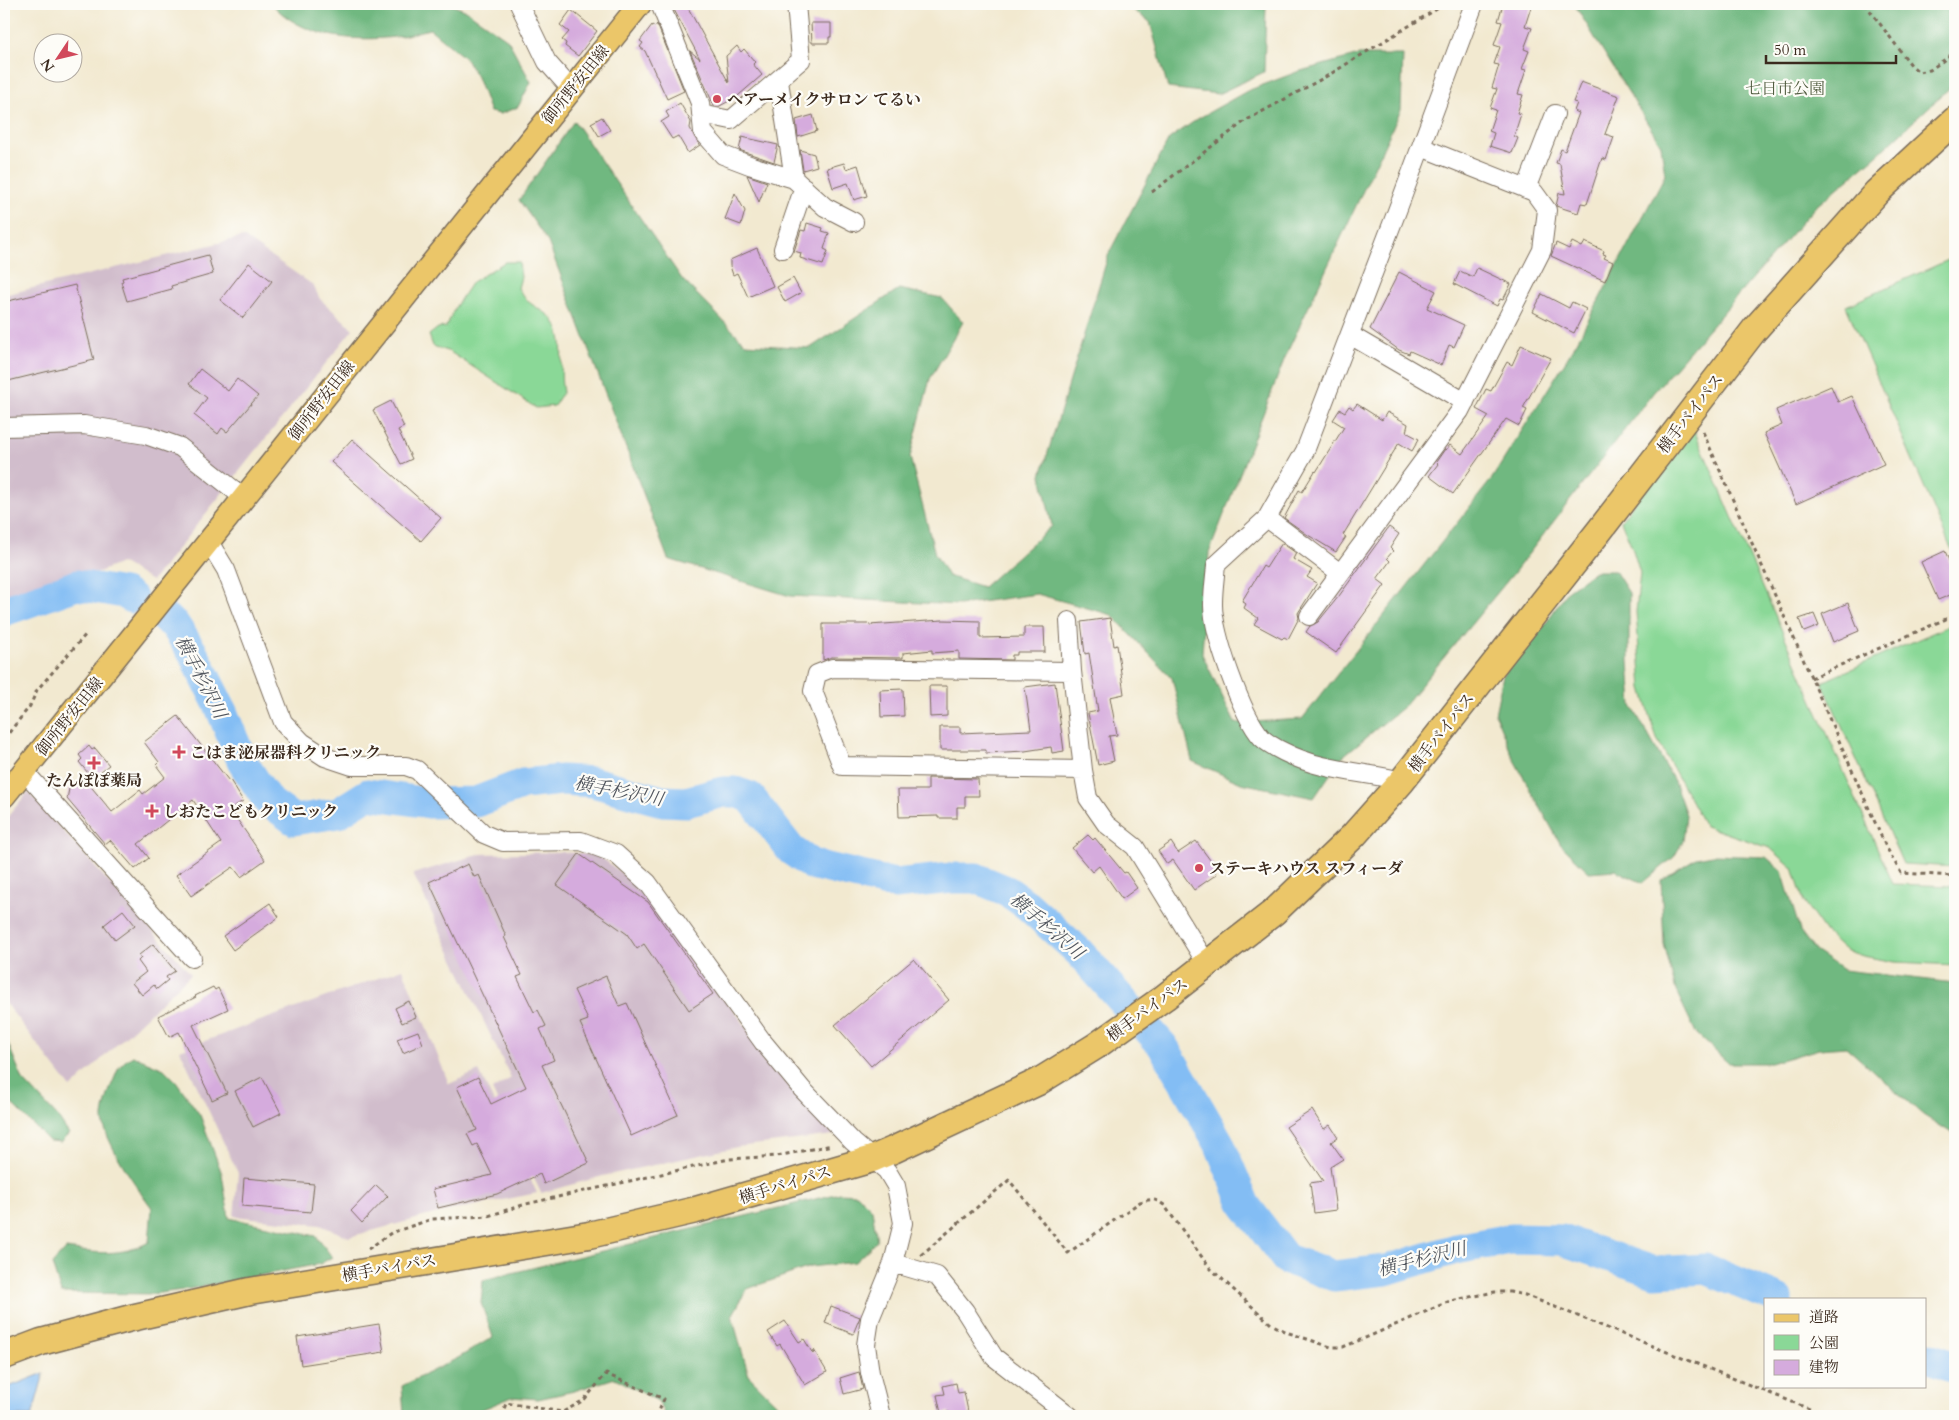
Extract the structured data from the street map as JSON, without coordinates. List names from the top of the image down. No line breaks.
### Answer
{"streets":{"highway":["横手バイパス"],"main road":["御所野安田線"]},"water":["横手杉沢川"],"parks":["七日市公園"],"places":{"other":["ヘアーメイクサロン てるい","ステーキハウス スフィーダ"],"health":["こはま泌尿器科クリニック","たんぽぽ薬局","しおたこどもクリニック"]},"legend":["道路","公園","建物"],"scale_bar":"50 m","north":"bottom left"}
